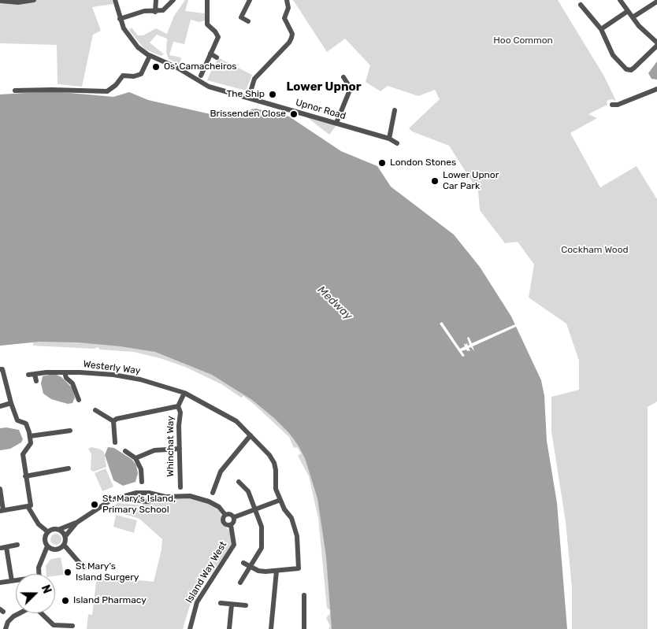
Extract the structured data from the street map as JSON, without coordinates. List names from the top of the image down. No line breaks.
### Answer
{"streets":{"street":["Upnor Road","Westerly Way","Whinchat Way","Island Way West"]},"districts":["Lower Upnor"],"water":["Medway"],"parks":["Hoo Common","Cockham Wood"],"places":["Os' Camacheiros","The Ship","Brissenden Close","London Stones","Lower Upnor Car Park","St. Mary's Island, Primary School","St Mary's Island Surgery","Island Pharmacy"],"north":"right"}
